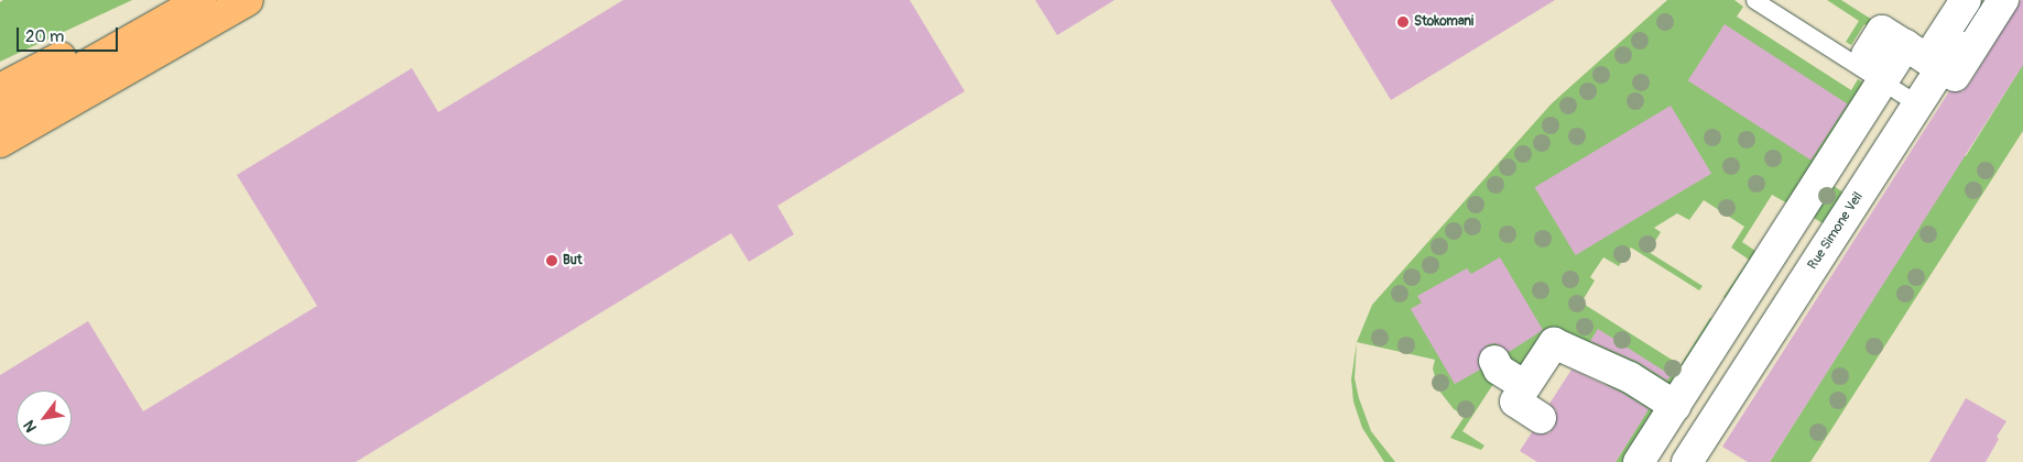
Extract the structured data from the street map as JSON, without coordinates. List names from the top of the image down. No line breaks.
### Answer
{"streets":{"street":["Rue Simone Veil"]},"places":["Stokomani","But"],"scale_bar":"20 m","north":"bottom left"}
